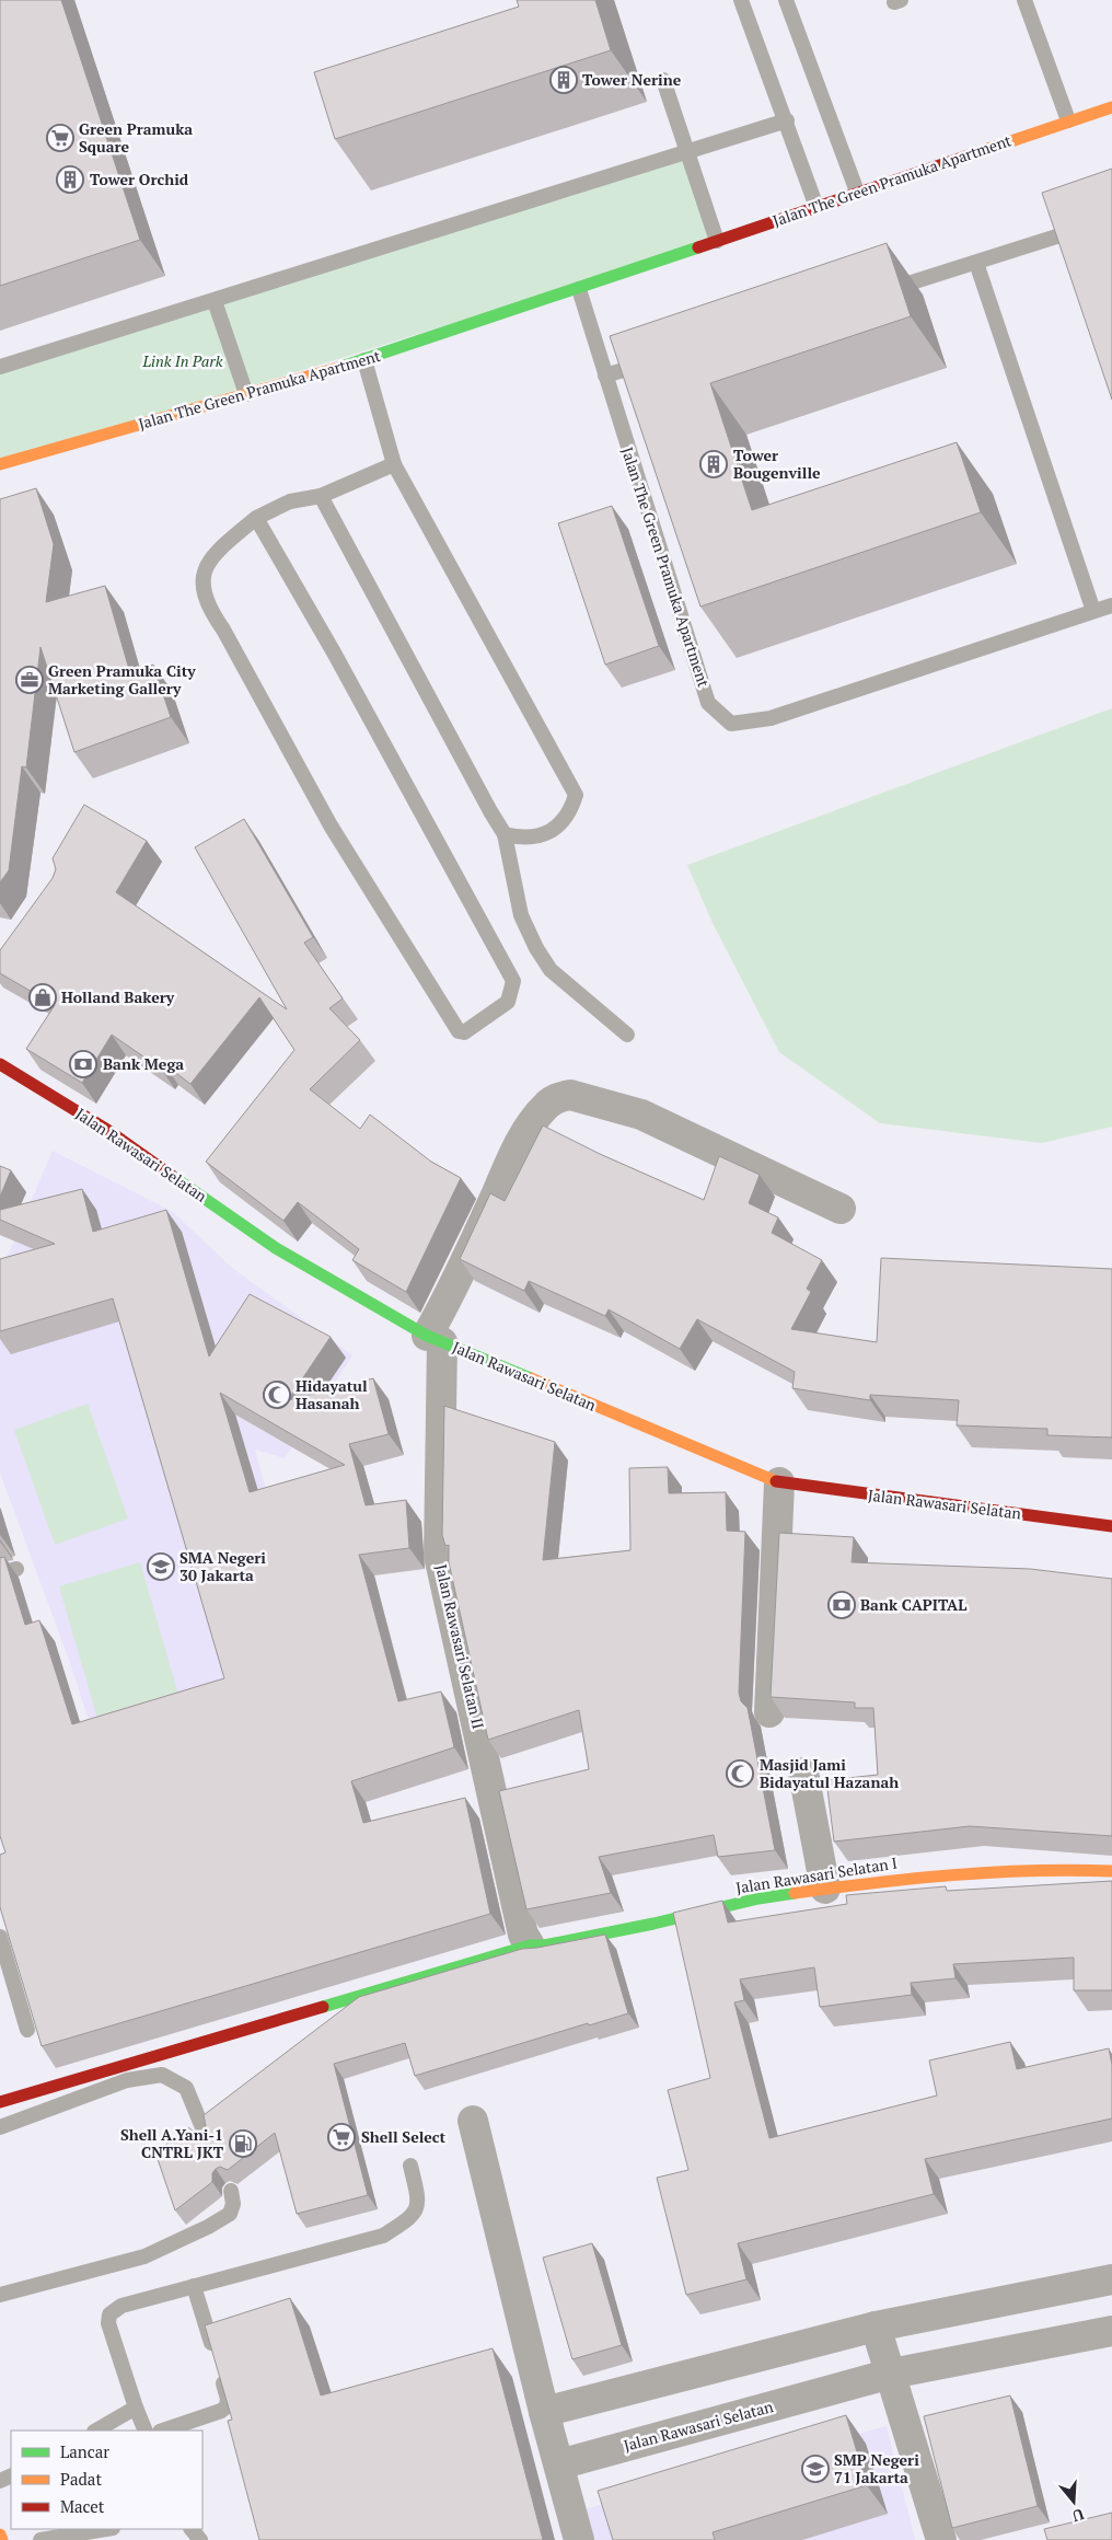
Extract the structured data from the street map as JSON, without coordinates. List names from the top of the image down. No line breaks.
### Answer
{"streets":{"main road":["Jalan The Green Pramuka Apartment","Jalan Rawasari Selatan","Jalan Rawasari Selatan I"],"street":["Jalan Rawasari Selatan II"]},"crossings":[["Jalan Rawasari Selatan","Jalan Rawasari Selatan II"],["Jalan Rawasari Selatan II","Jalan Rawasari Selatan I"]],"parks":["Link In Park"],"places":{"building":["Tower Nerine","Tower Orchid","Tower Bougenville"],"supermarket":["Green Pramuka Square","Shell Select"],"office":["Green Pramuka City Marketing Gallery"],"shop":["Holland Bakery"],"bank":["Bank Mega","Bank CAPITAL"],"mosque":["Hidayatul Hasanah","Masjid Jami Bidayatul Hazanah"],"school or university":["SMA Negeri 30 Jakarta","SMP Negeri 71 Jakarta"],"fuel station":["Shell A.Yani-1 CNTRL JKT"]},"legend":["Lancar","Padat","Macet"],"north":"bottom"}
